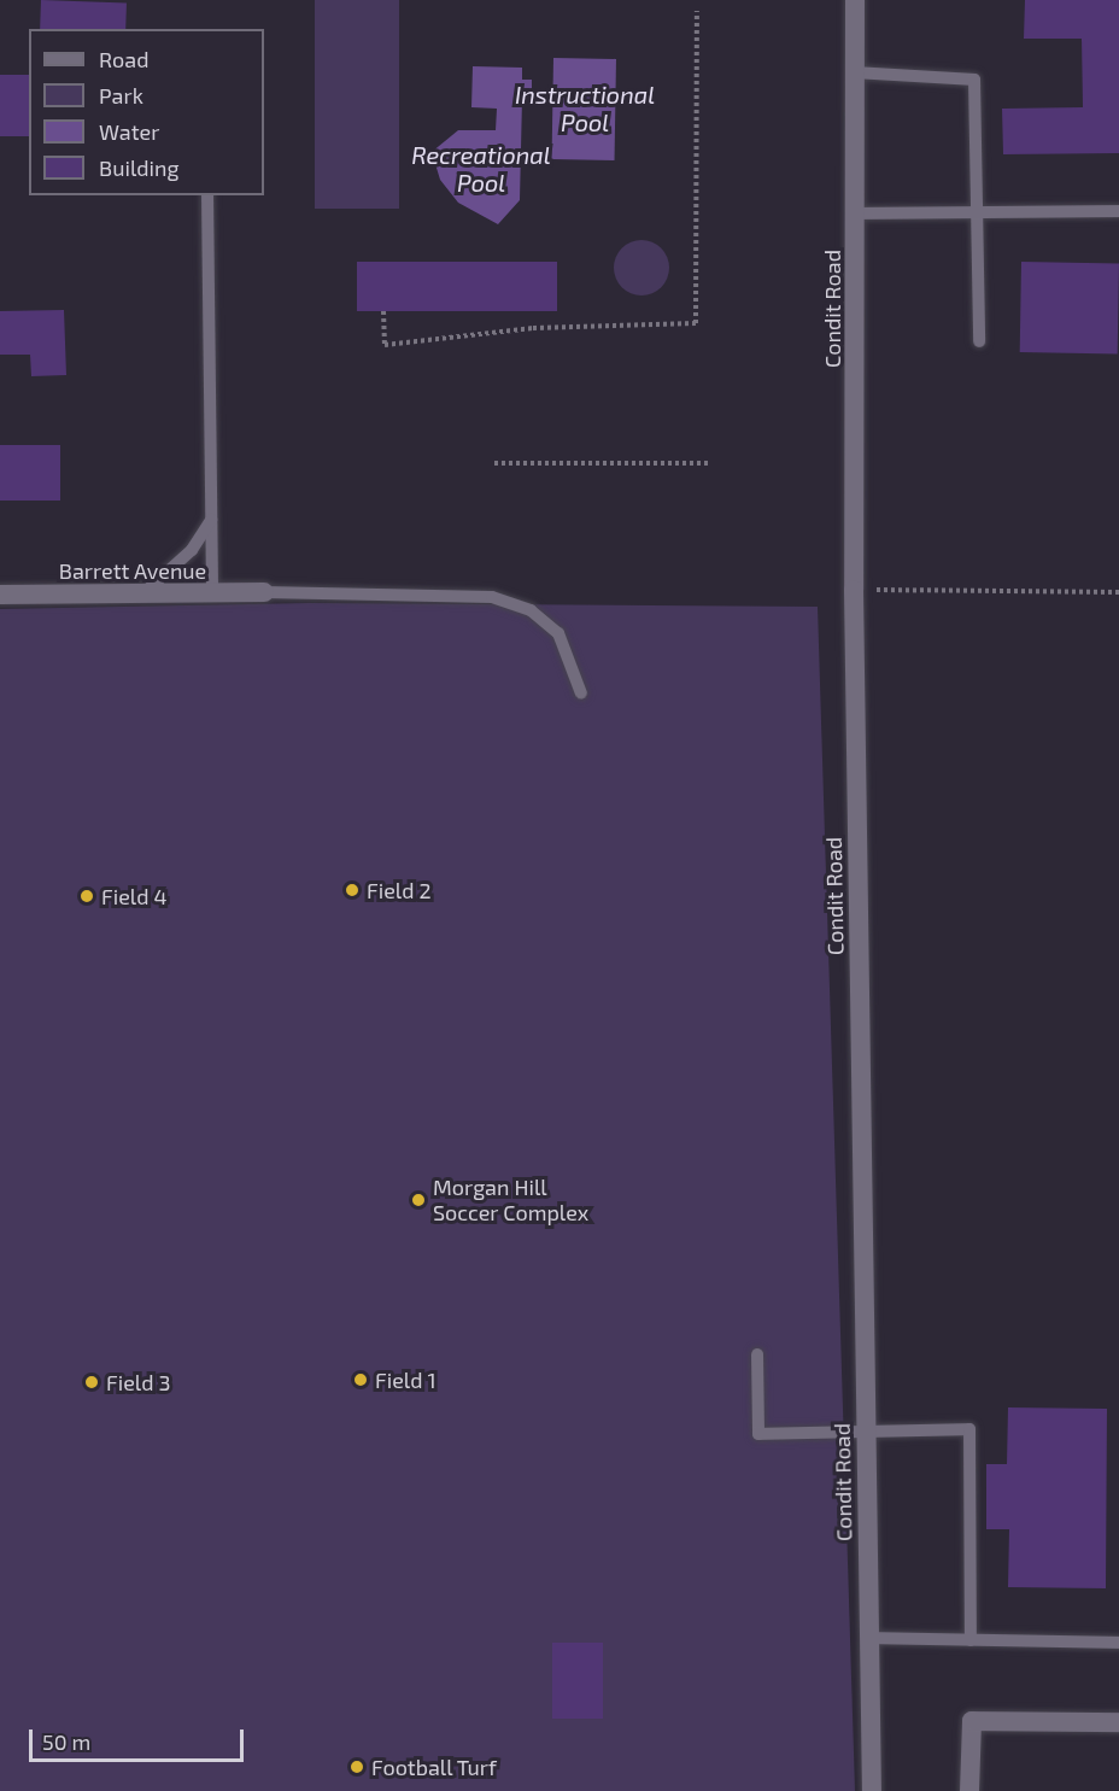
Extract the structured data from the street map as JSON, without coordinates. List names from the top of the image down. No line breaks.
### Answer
{"streets":{"street":["Condit Road","Barrett Avenue"]},"water":["Instructional Pool","Recreational Pool"],"places":["Field 2","Field 4","Morgan Hill Soccer Complex","Field 1","Field 3","Football Turf"],"legend":["Road","Park","Water","Building"],"scale_bar":"50 m"}
